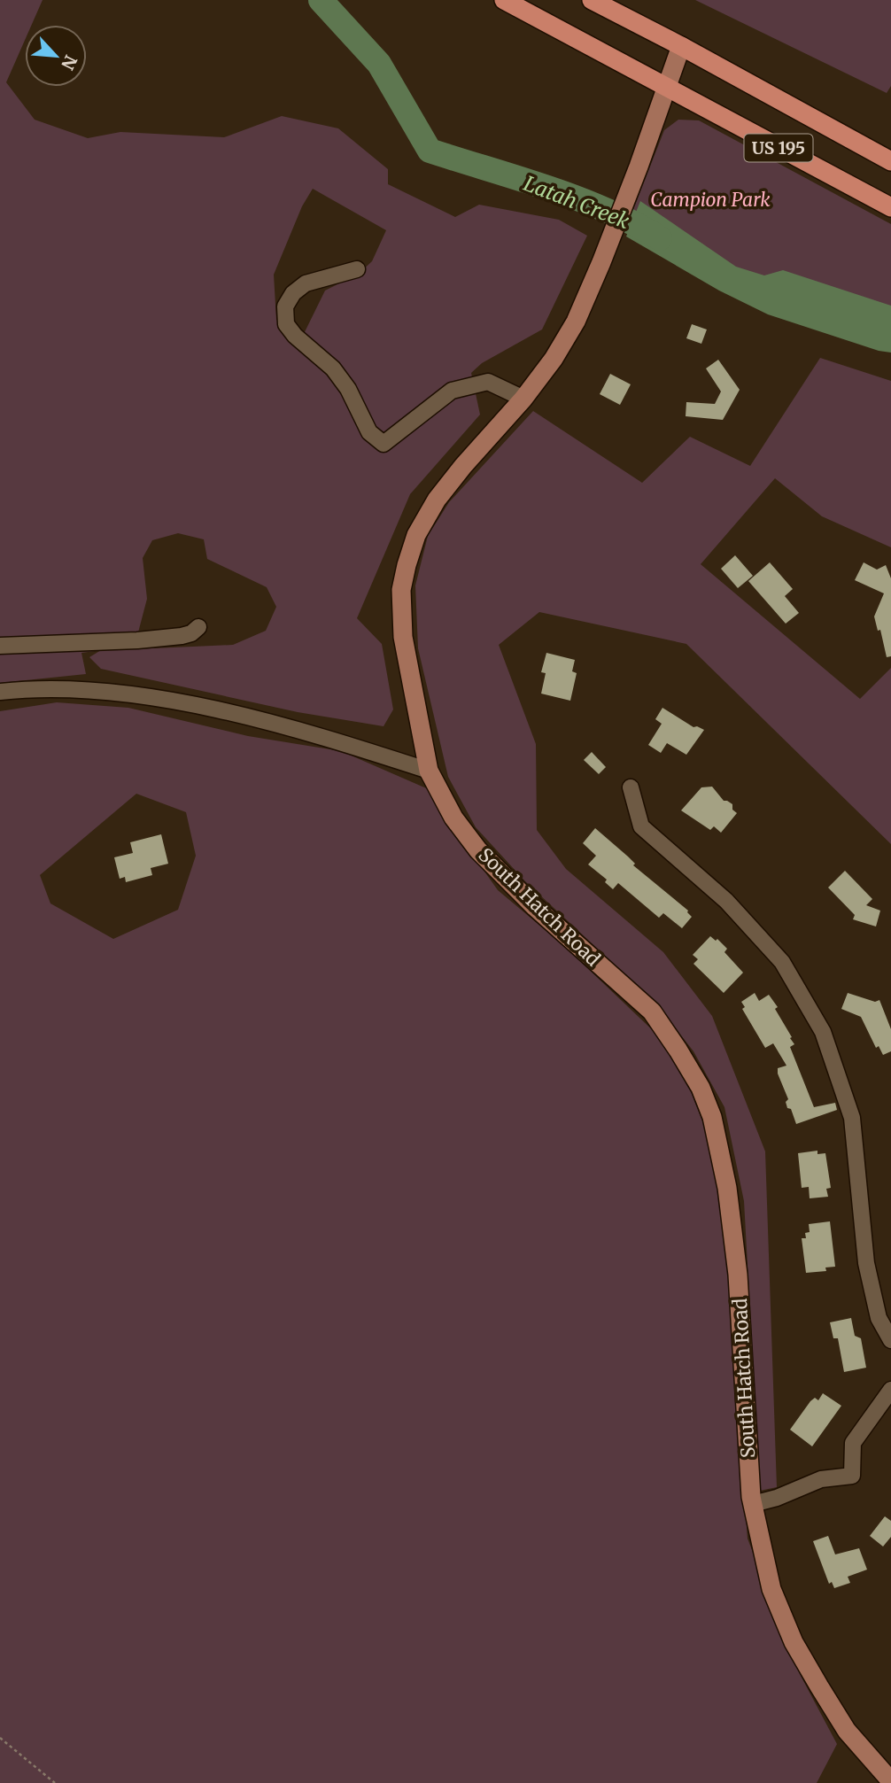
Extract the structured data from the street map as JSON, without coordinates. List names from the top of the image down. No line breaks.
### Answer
{"streets":{"highway":["US 195"],"main road":["South Hatch Road"]},"crossings":[["US 195","South Hatch Road"]],"water":["Latah Creek"],"parks":["Campion Park"],"north":"bottom right"}
